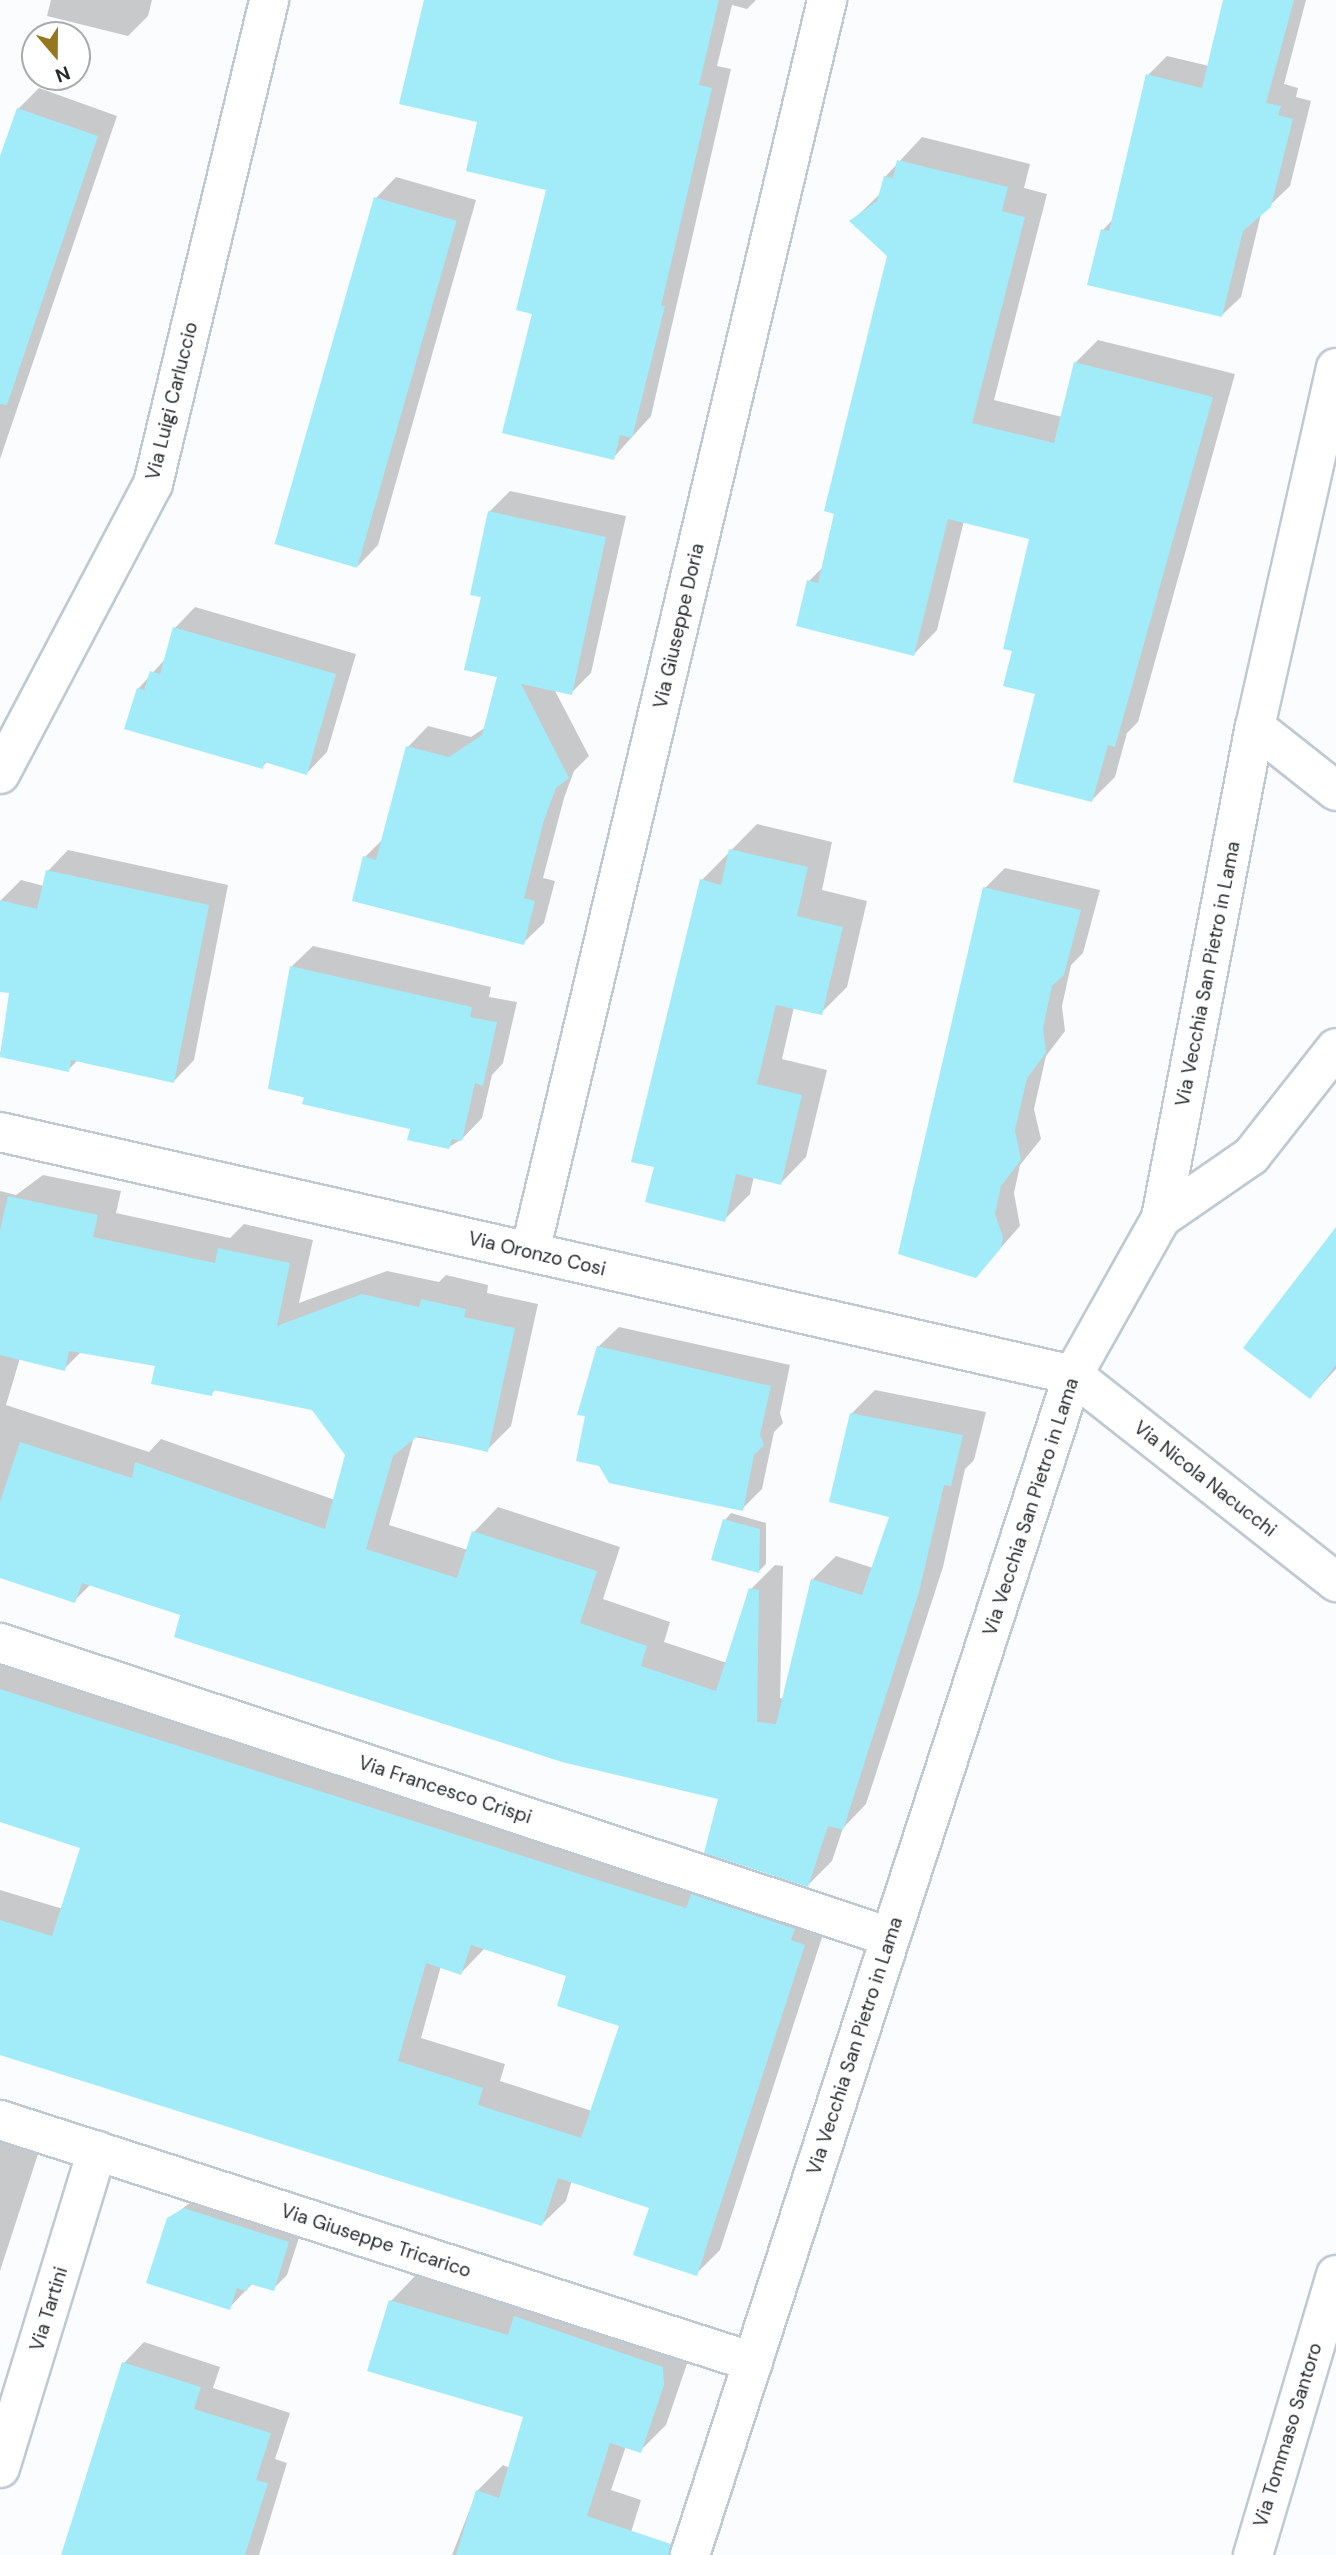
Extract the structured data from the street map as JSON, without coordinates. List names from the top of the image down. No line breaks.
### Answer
{"streets":{"street":["Via Luigi Carluccio","Via Giuseppe Doria","Via Vecchia San Pietro in Lama","Via Oronzo Cosi","Via Nicola Nacucchi","Via Francesco Crispi","Via Giuseppe Tricarico","Via Tartini","Via Tommaso Santoro"]},"crossings":[["Via Giuseppe Doria","Via Oronzo Cosi"],["Via Vecchia San Pietro in Lama","Via Oronzo Cosi"],["Via Vecchia San Pietro in Lama","Via Nicola Nacucchi"],["Via Vecchia San Pietro in Lama","Via Francesco Crispi"],["Via Vecchia San Pietro in Lama","Via Giuseppe Tricarico"],["Via Oronzo Cosi","Via Nicola Nacucchi"],["Via Giuseppe Tricarico","Via Tartini"]],"north":"bottom"}
